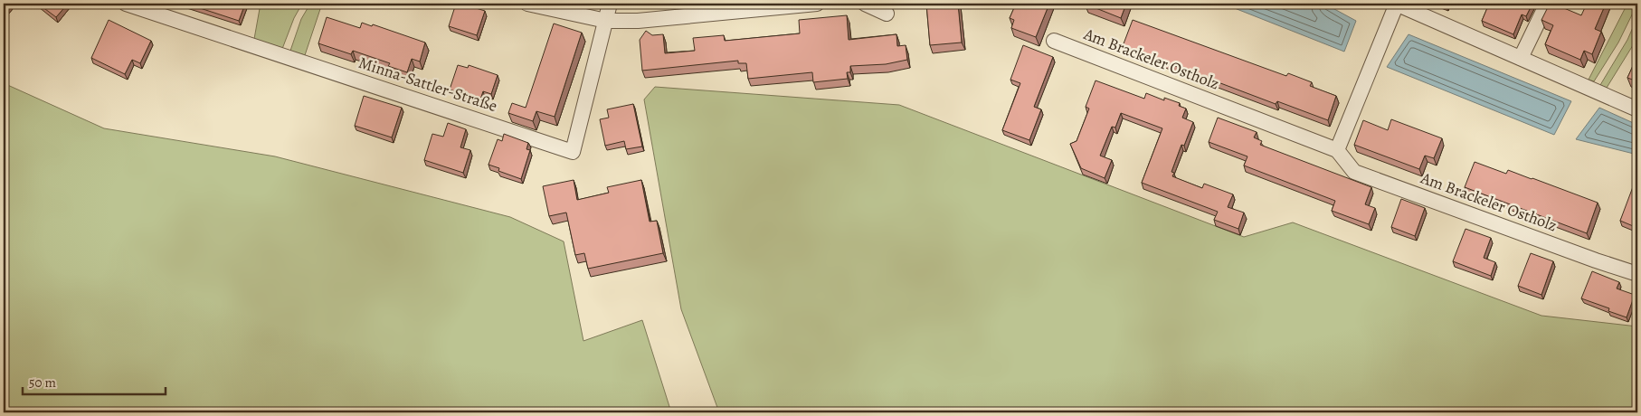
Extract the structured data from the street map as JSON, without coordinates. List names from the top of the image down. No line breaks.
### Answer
{"streets":{"street":["Am Brackeler Ostholz","Minna-Sattler-Straße"]},"scale_bar":"50 m"}
